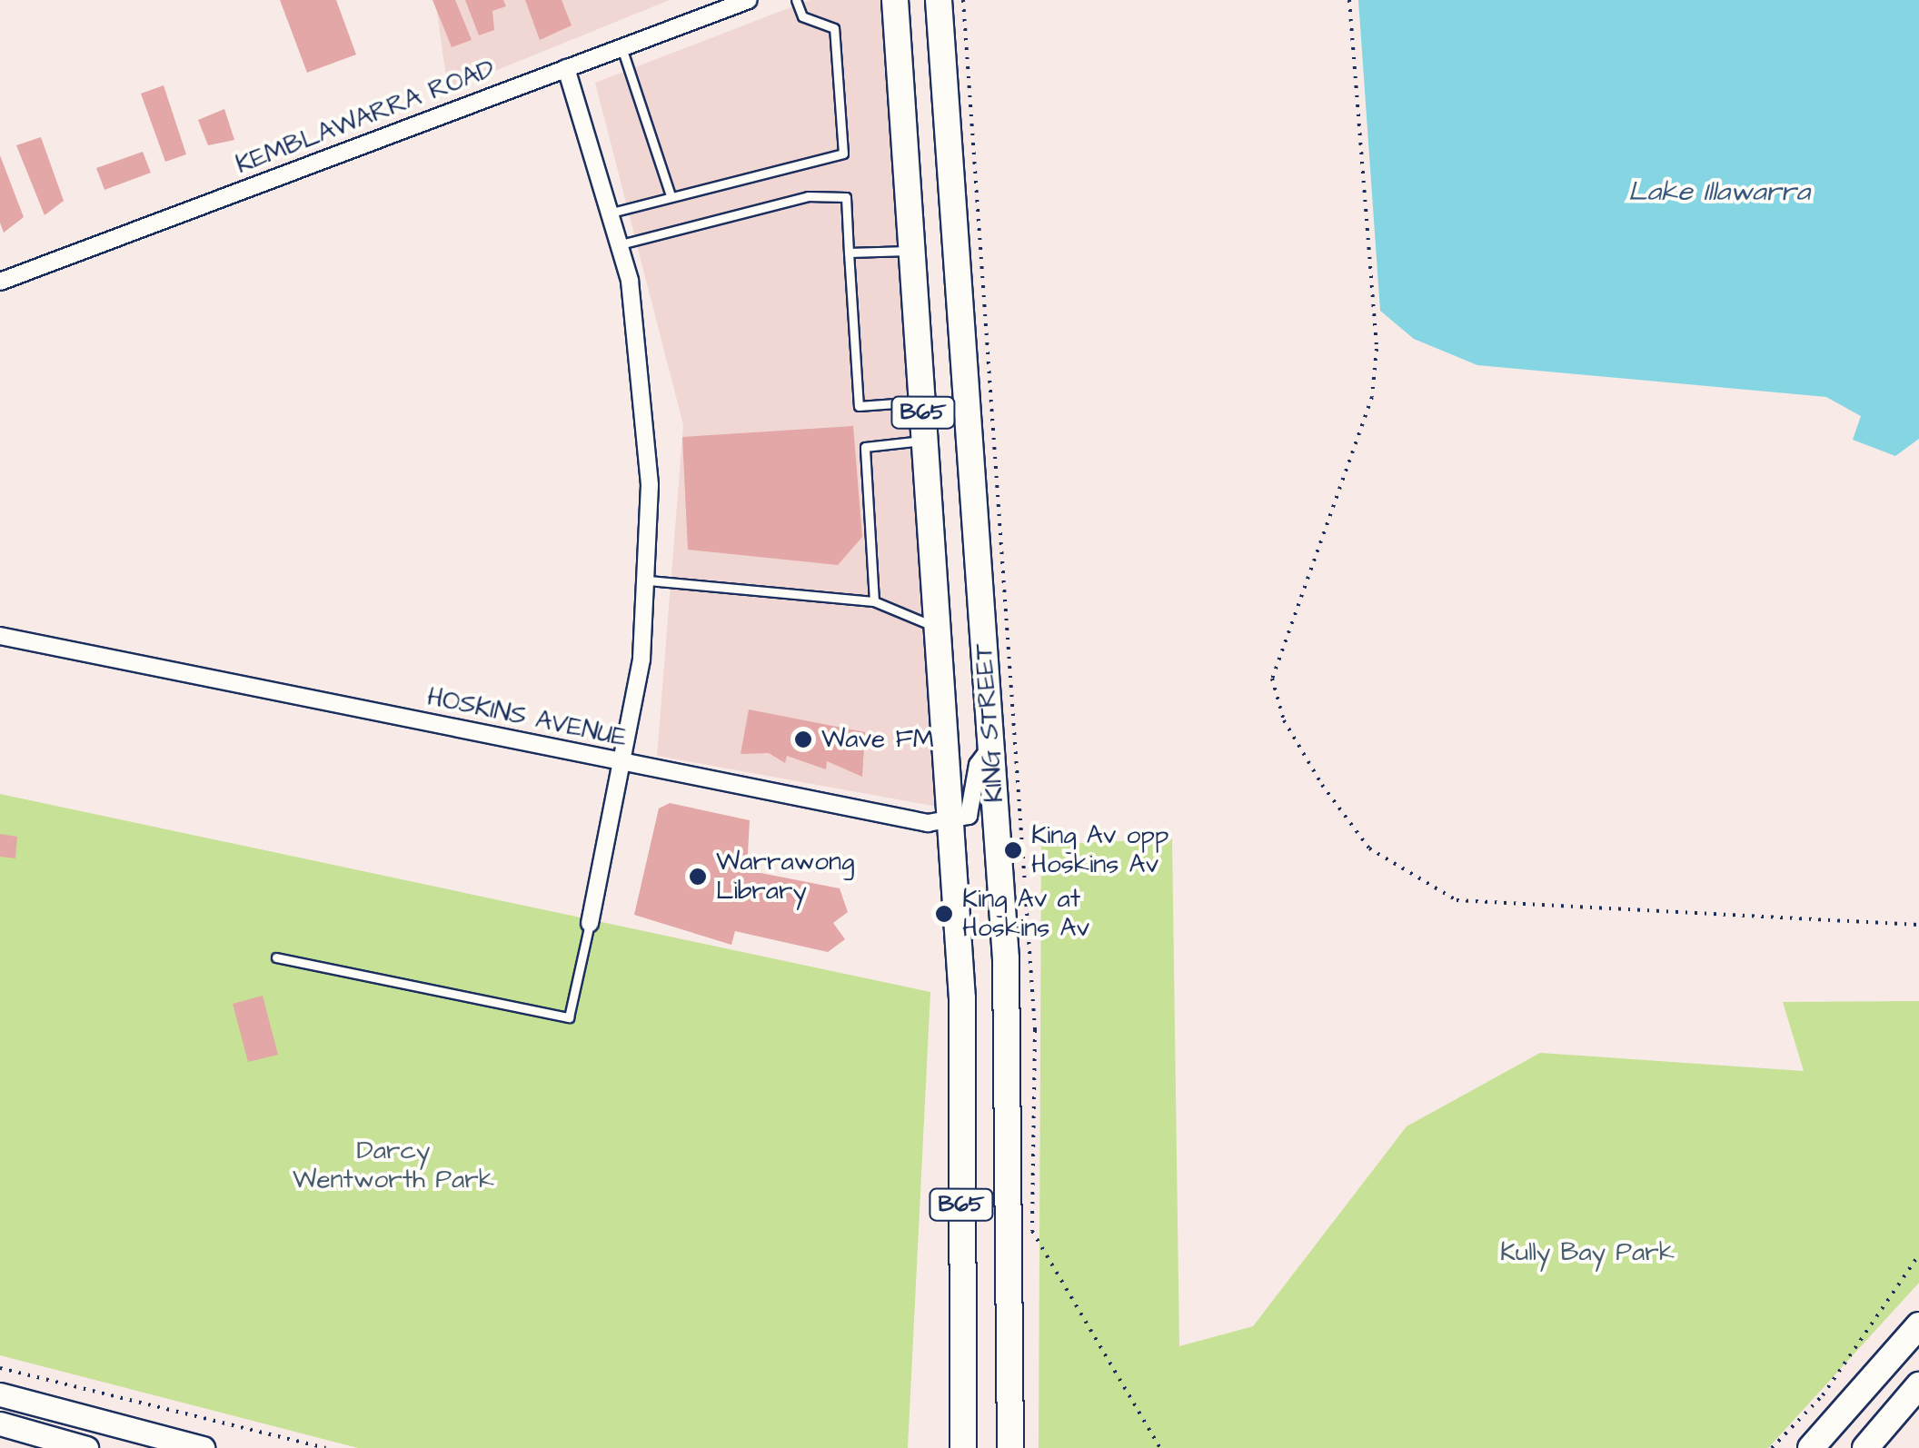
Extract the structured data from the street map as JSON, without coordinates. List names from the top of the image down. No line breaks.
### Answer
{"streets":{"main road":["B65","KING STREET"],"street":["KEMBLAWARRA ROAD","HOSKINS AVENUE"]},"crossings":[["HOSKINS AVENUE","KING STREET"]],"water":["Lake Illawarra"],"parks":["Darcy Wentworth Park","Kully Bay Park"],"places":["Wave FM","King Av opp Hoskins Av","Warrawong Library","King Av at Hoskins Av"]}
